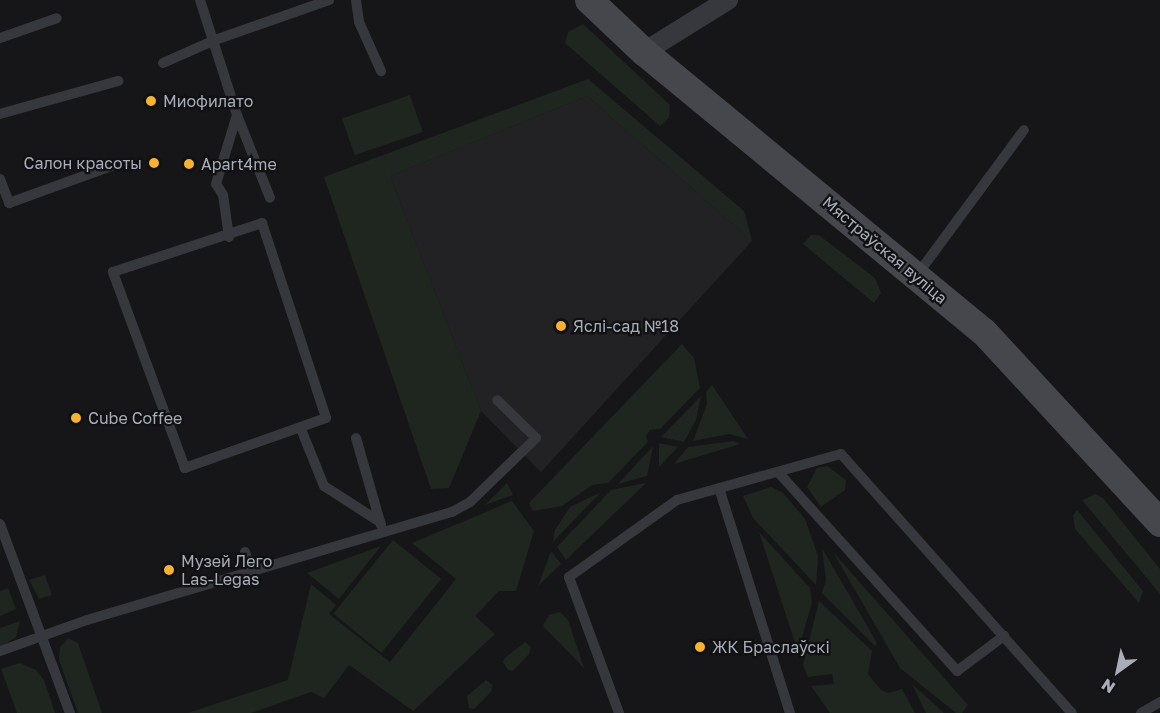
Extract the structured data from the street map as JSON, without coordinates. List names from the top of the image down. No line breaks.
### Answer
{"streets":{"street":["Мястраўская вуліца"]},"places":["Миофилато","Салон красоты","Apart4me","Яслі-сад №18","Cube Coffee","Музей Лего Las-Legas","ЖК Браслаўскі"],"north":"bottom left"}
